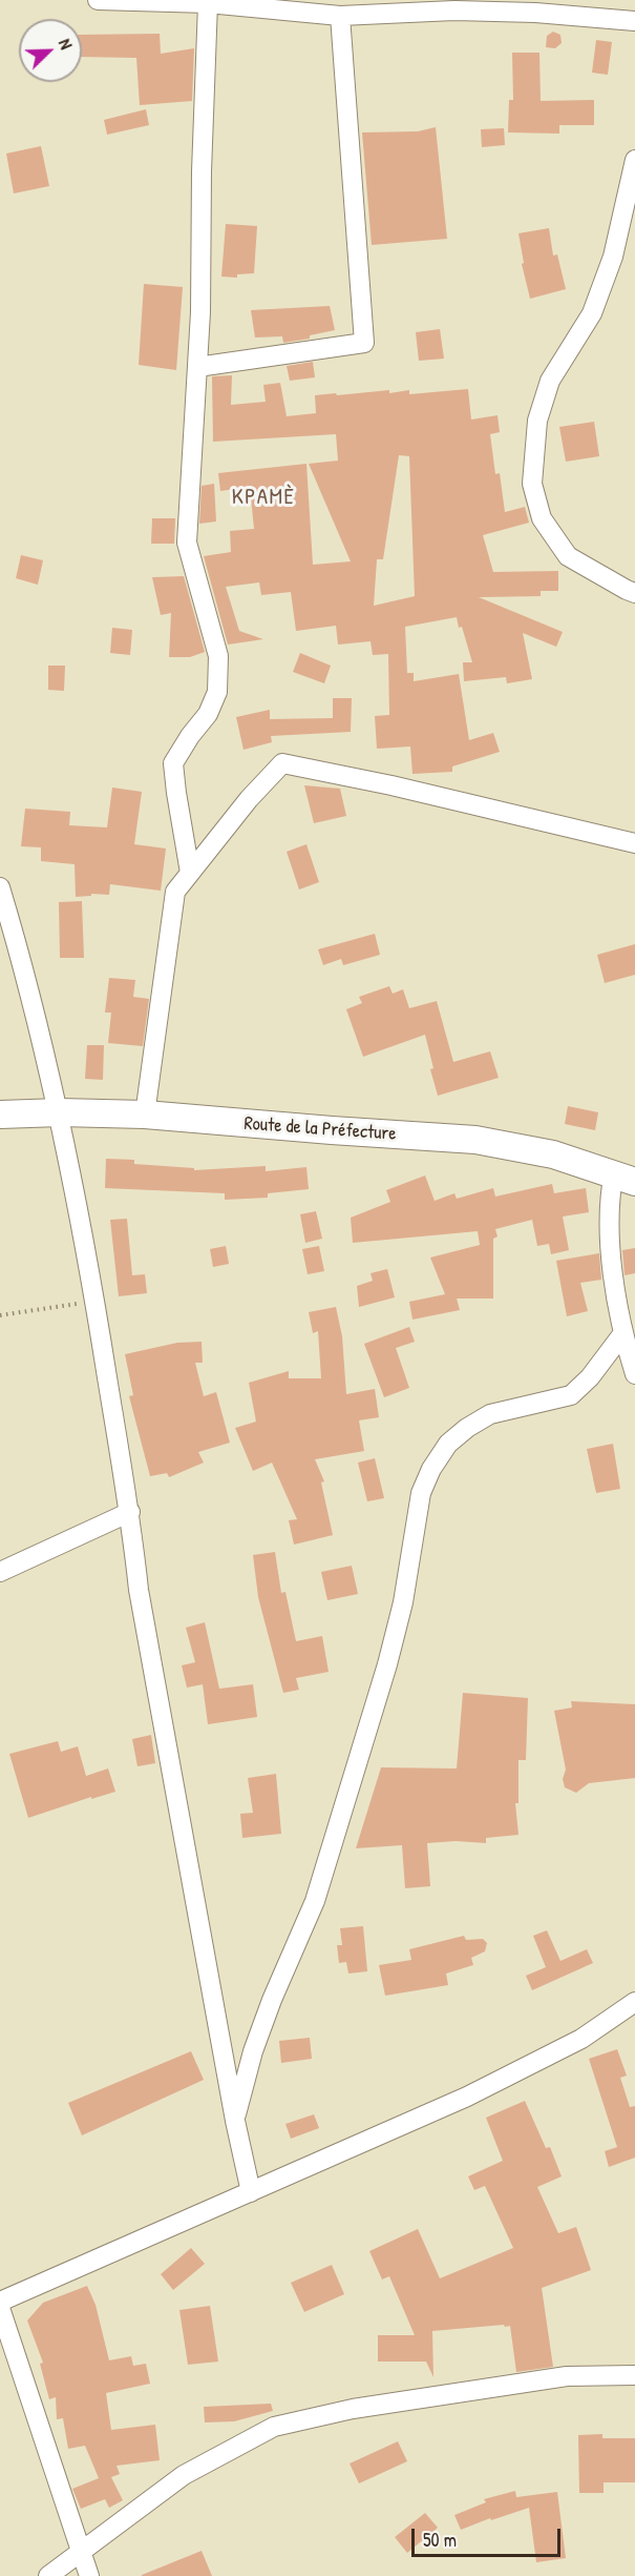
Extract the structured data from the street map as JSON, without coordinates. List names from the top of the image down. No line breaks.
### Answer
{"streets":{"street":["Route de la Préfecture"]},"districts":["KPAMÈ"],"scale_bar":"50 m","north":"top right"}
